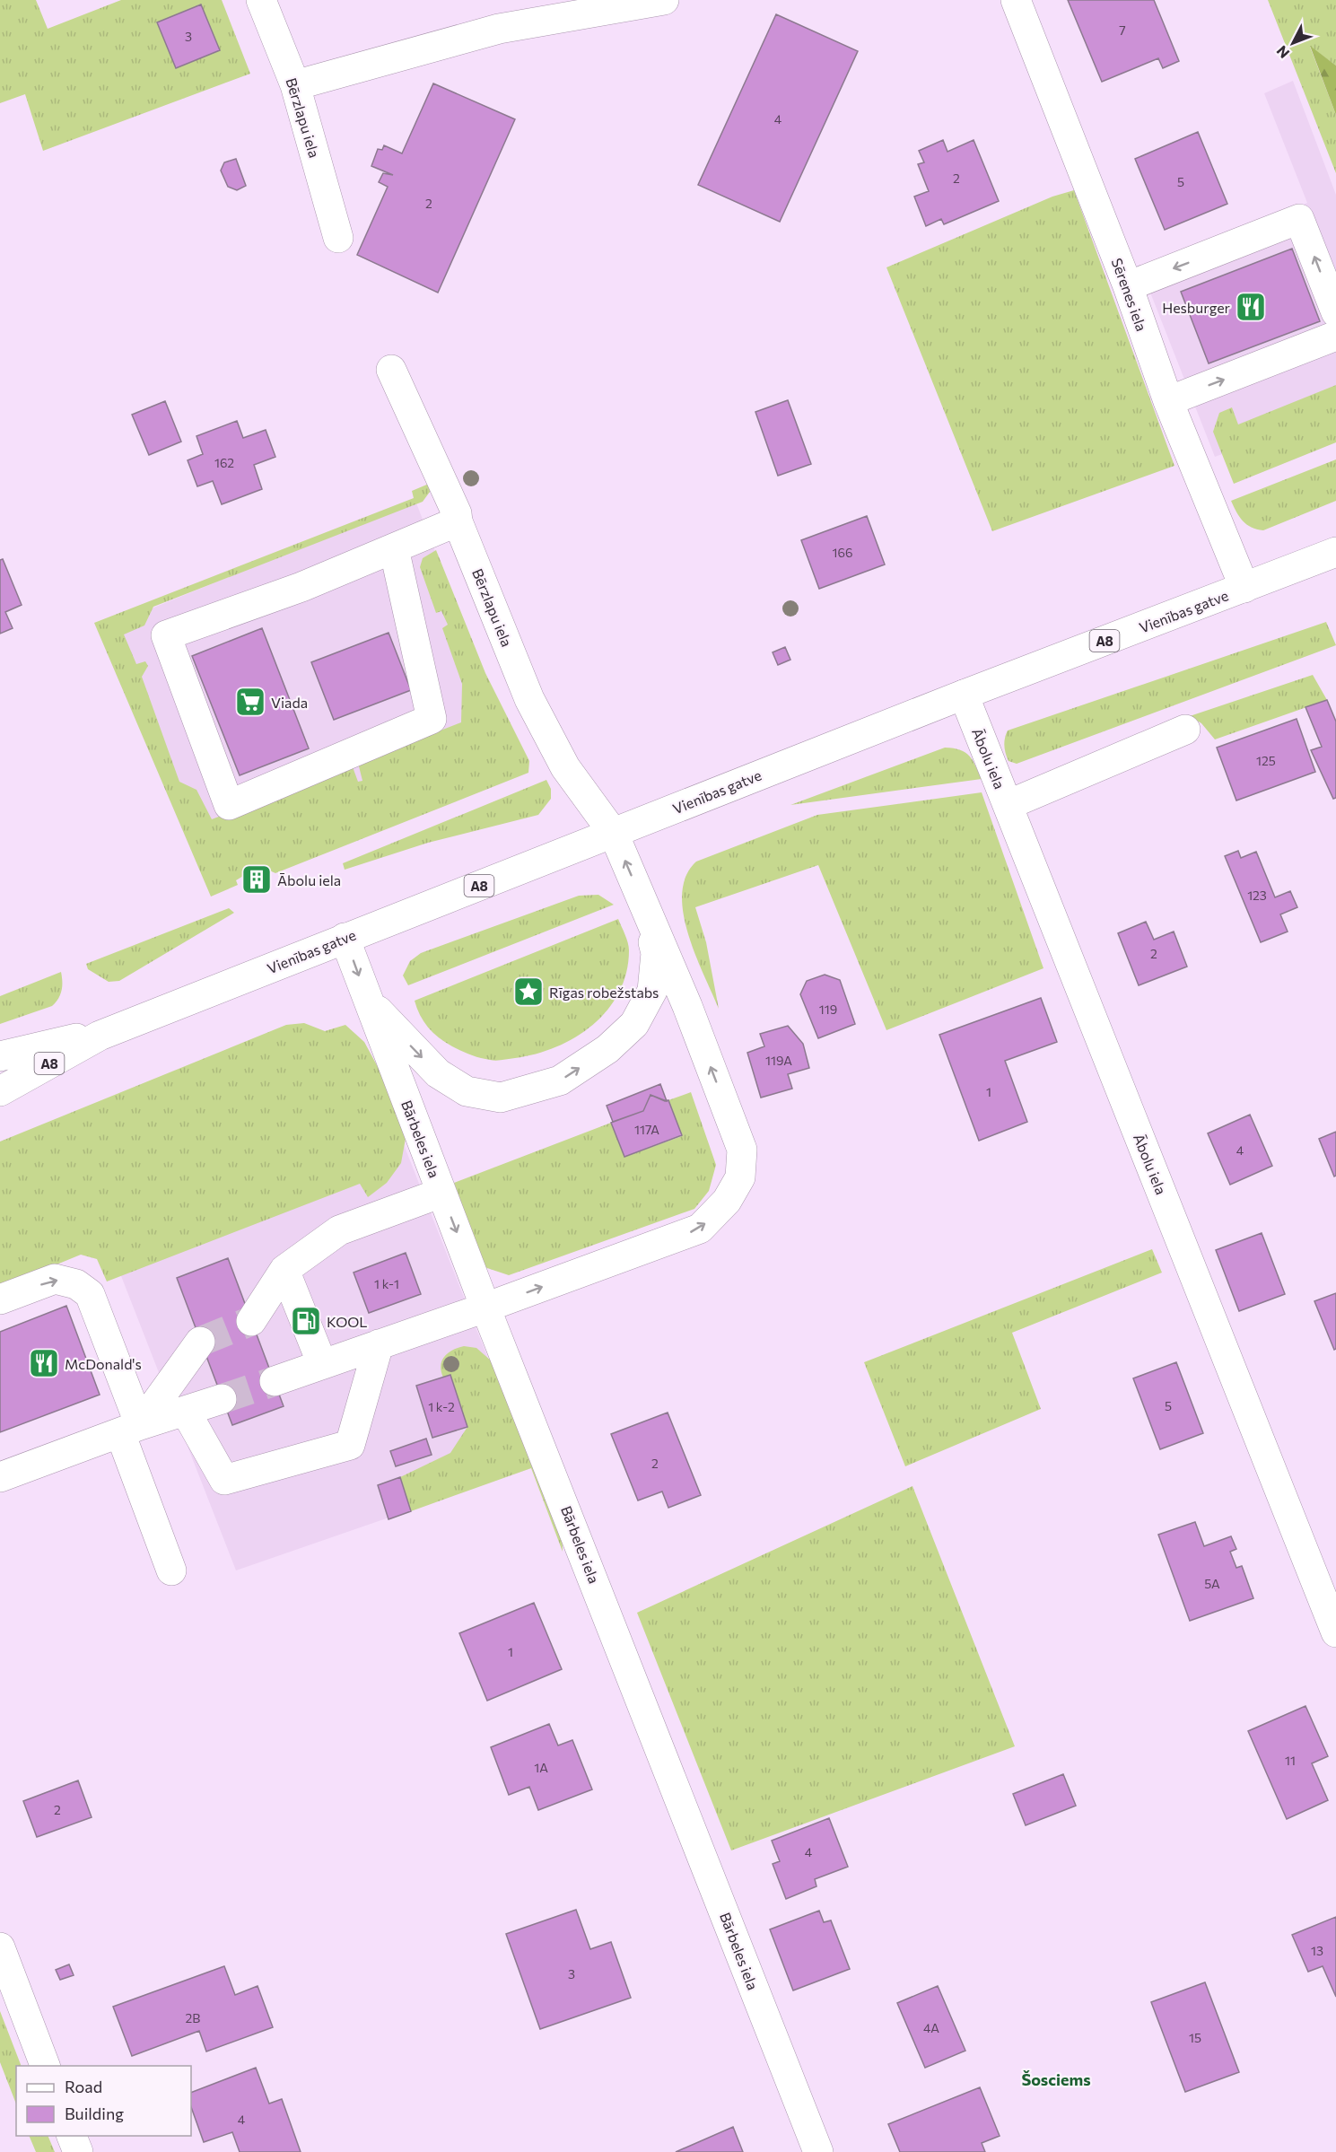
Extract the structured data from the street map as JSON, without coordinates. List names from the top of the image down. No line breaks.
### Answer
{"streets":{"main road":["Bērzlapu iela","Sērenes iela","Vienības gatve","A8","Ābolu iela","Bārbeles iela"]},"crossings":[["Bērzlapu iela","Vienības gatve"],["Sērenes iela","Vienības gatve"],["Vienības gatve","Ābolu iela"],["Vienības gatve","Bārbeles iela"]],"districts":["Šosciems"],"places":{"restaurant":["Hesburger","McDonald's"],"supermarket":["Viada"],"building":["Ābolu iela"],"place":["Rīgas robežstabs"],"fuel station":["KOOL"]},"house_numbers":["7","3","4","2","5","2","162","166","125","123","2","119","119A","1","117A","4","1 k-1","5","1 k-2","2","5A","1","11","1A","2","4","13","3","2B","4A","15","4"],"legend":["Road","Building"],"north":"bottom left"}
